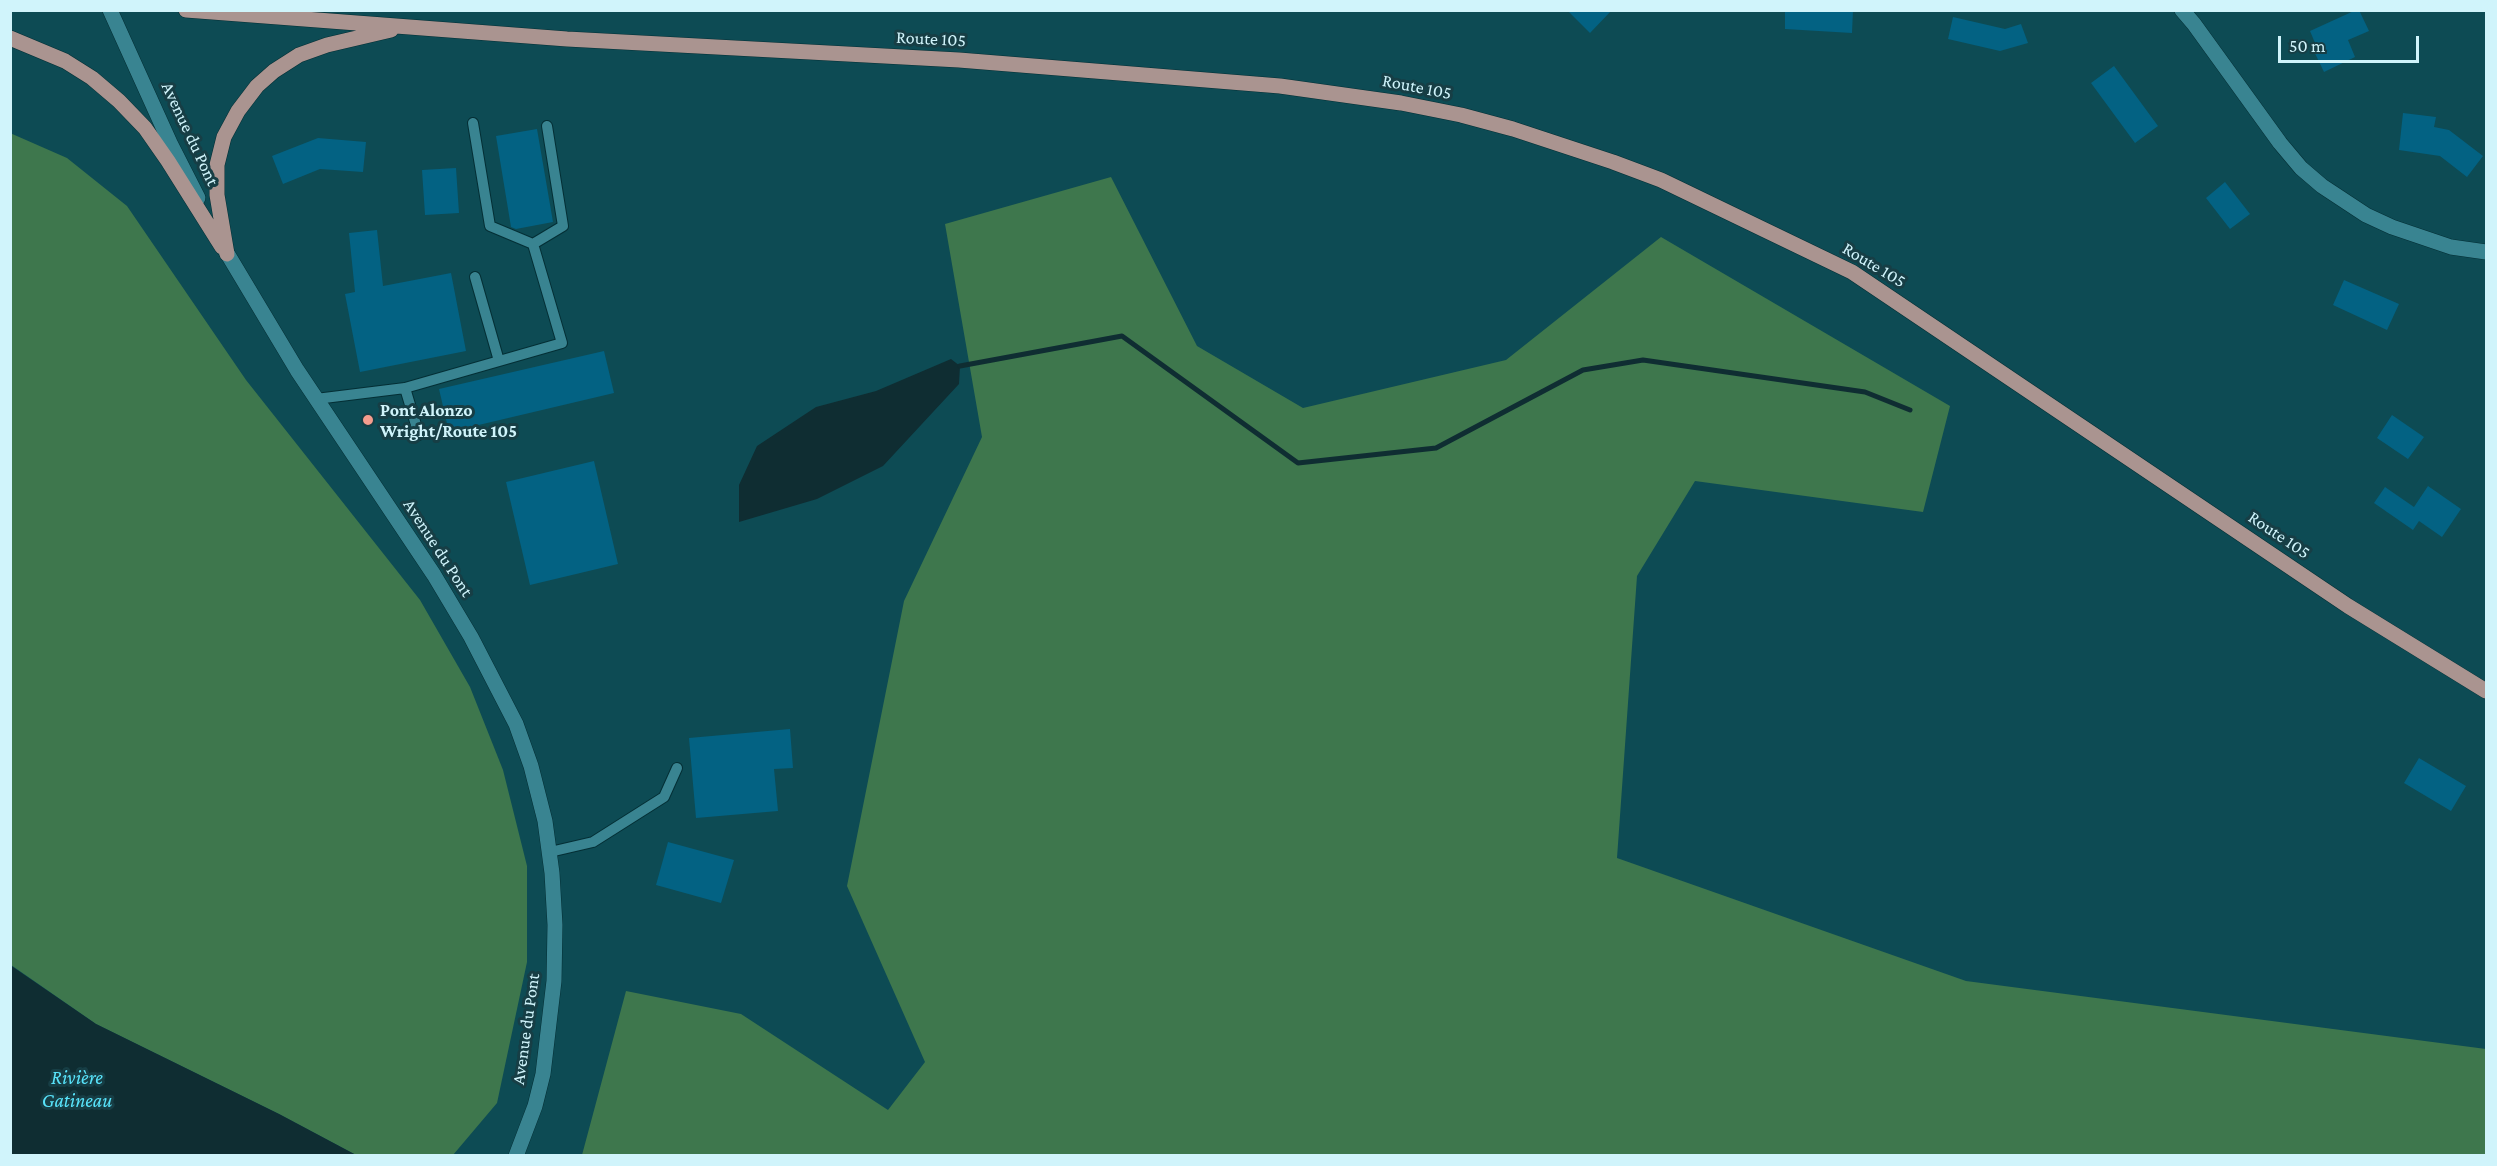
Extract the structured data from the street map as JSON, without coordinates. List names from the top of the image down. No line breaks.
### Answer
{"streets":{"main road":["Route 105","Avenue du Pont"]},"water":["Rivière Gatineau"],"places":["Pont Alonzo Wright/Route 105"],"scale_bar":"50 m"}
